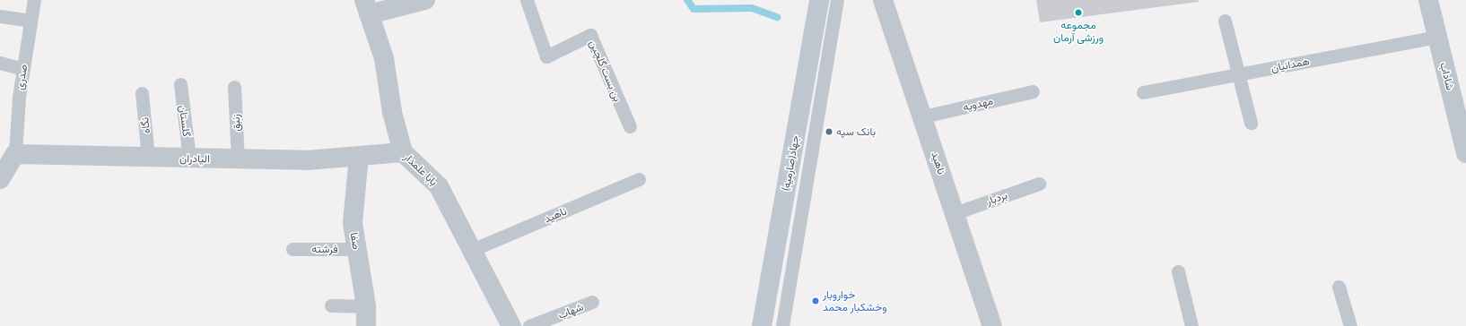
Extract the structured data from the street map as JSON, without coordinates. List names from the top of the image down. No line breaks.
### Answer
{"streets":{"main road":["جهاد(صارمیه)"],"street":["شاداب","الیادران","ناهید","بابا علمدار","صفا"],"lane":["همدانیان","بن بست گلچین","صدری","مهدویه","گلستان","زنبق","نگاه","بردبار","فرشته","شهاب"]},"crossings":[["همدانیان","شاداب"],["صدری","الیادران"],["مهدویه","ناهید"],["گلستان","الیادران"],["زنبق","الیادران"],["نگاه","الیادران"],["الیادران","بابا علمدار"],["الیادران","صفا"],["ناهید","بابا علمدار"],["ناهید","بردبار"],["صفا","فرشته"]],"places":["مجموعه ورزشی آرمان","بانک سپه","خواروبار وخشکبار محمد"]}
